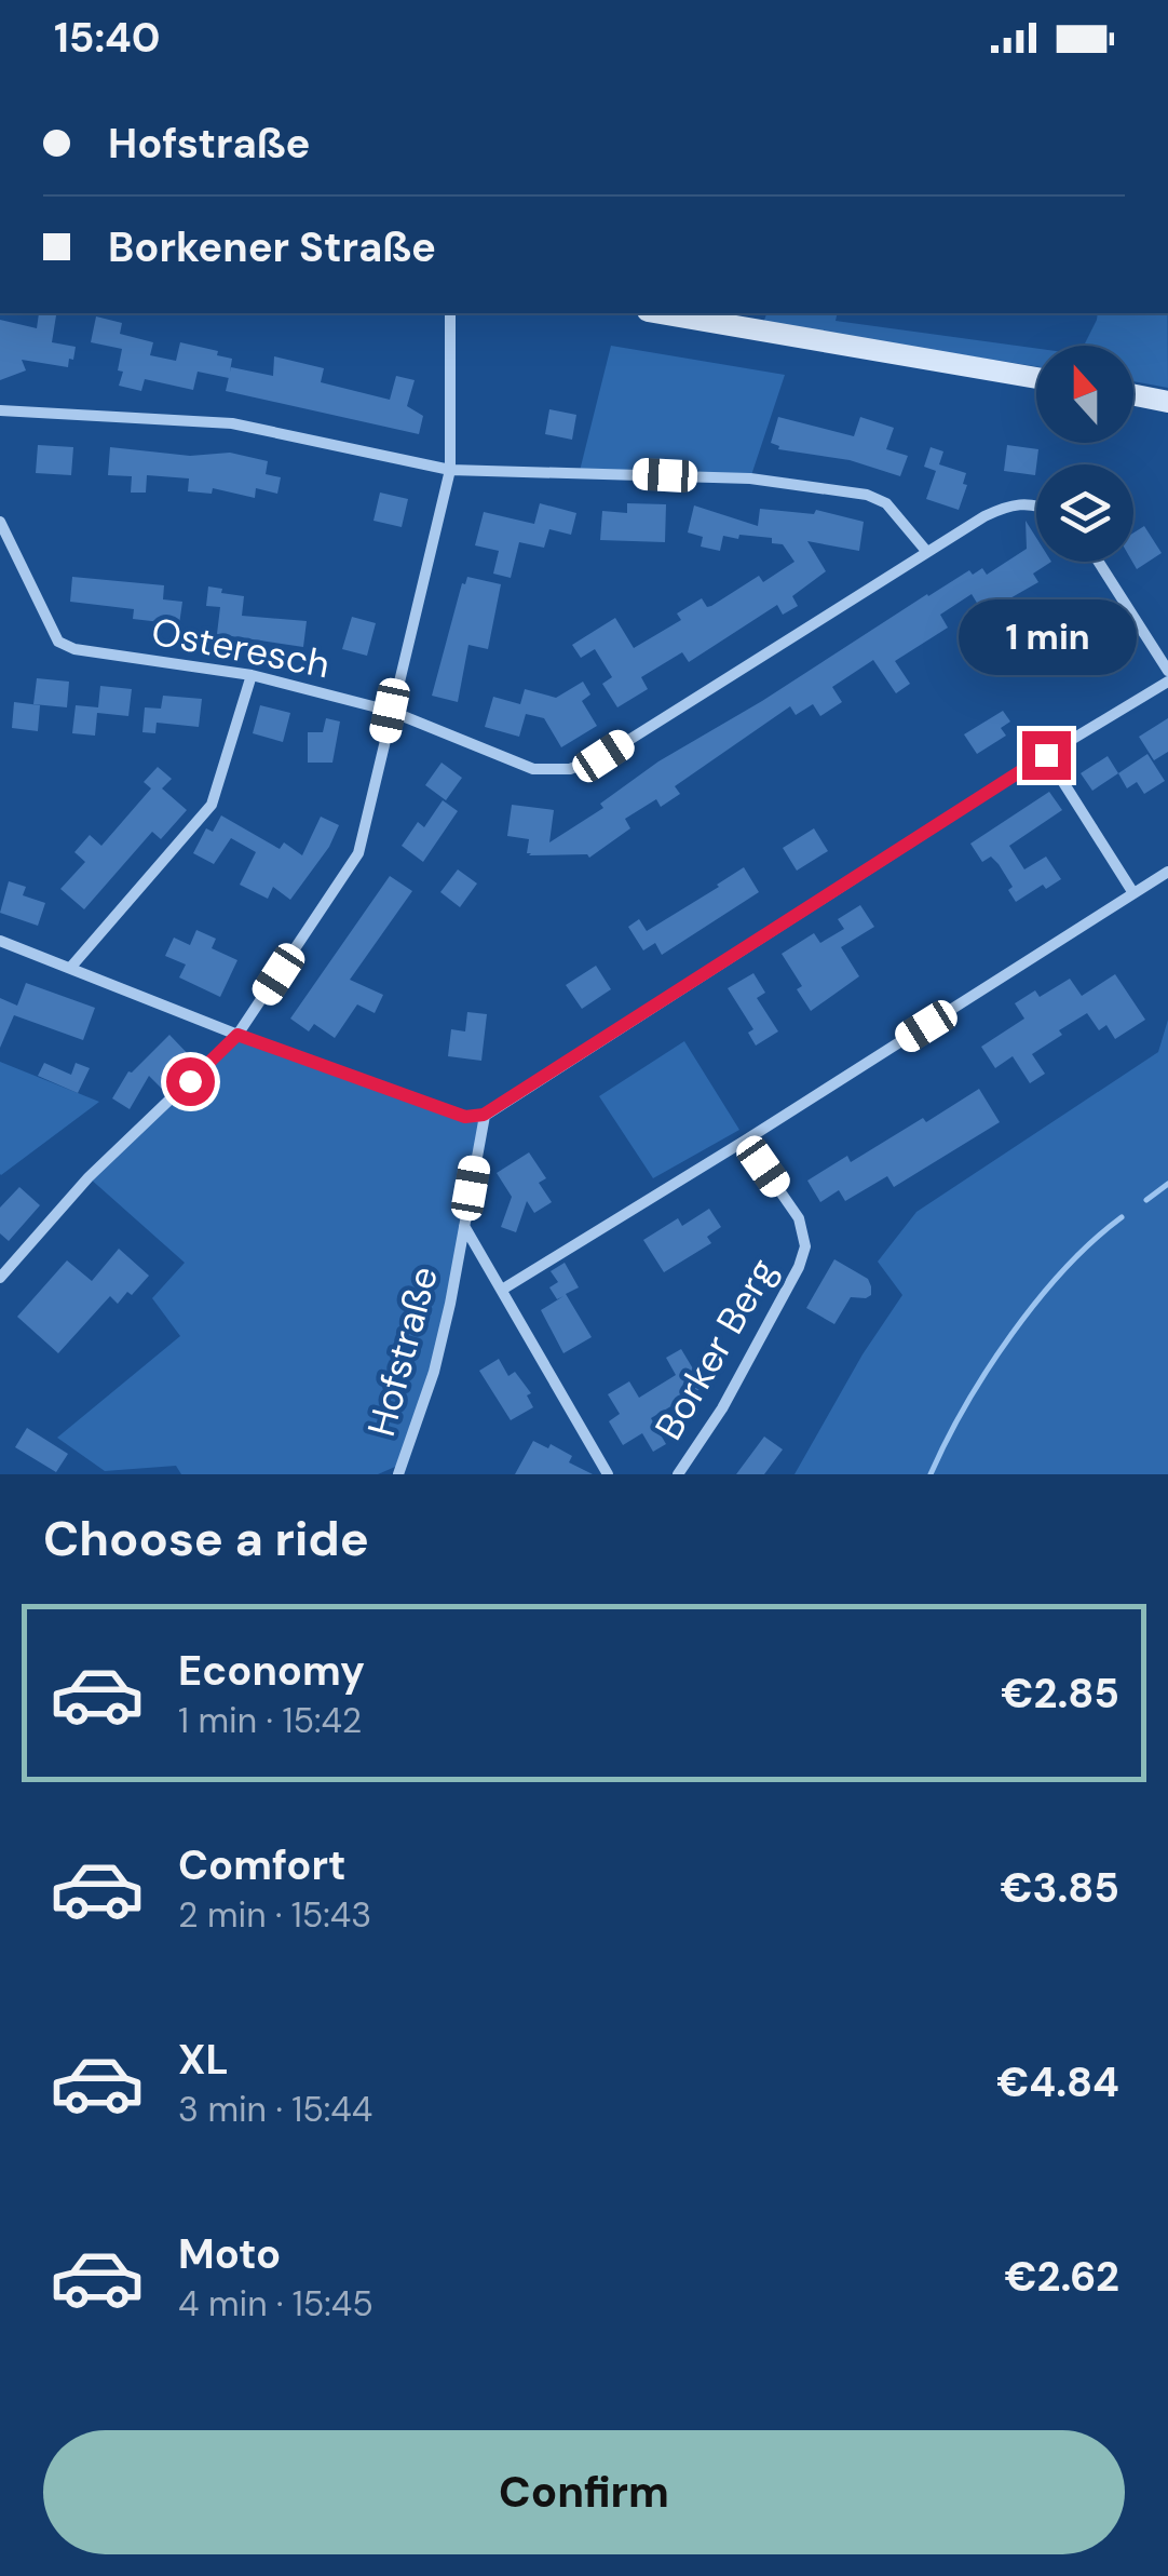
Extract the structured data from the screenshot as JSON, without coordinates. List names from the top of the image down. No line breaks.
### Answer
{"streets":{"street":["Osteresch","Borker Berg","Hofstraße"]},"north":"top","page":{"status":"15:40","banner":["Hofstraße","Borkener Straße"],"bubble":"1 min","heading":"Choose a ride","list":[{"name":"Economy","note":"1 min · 15:42","value":"€2.85"},{"name":"Comfort","note":"2 min · 15:43","value":"€3.85"},{"name":"XL","note":"3 min · 15:44","value":"€4.84"},{"name":"Moto","note":"4 min · 15:45","value":"€2.62"}],"buttons":"Confirm"}}
